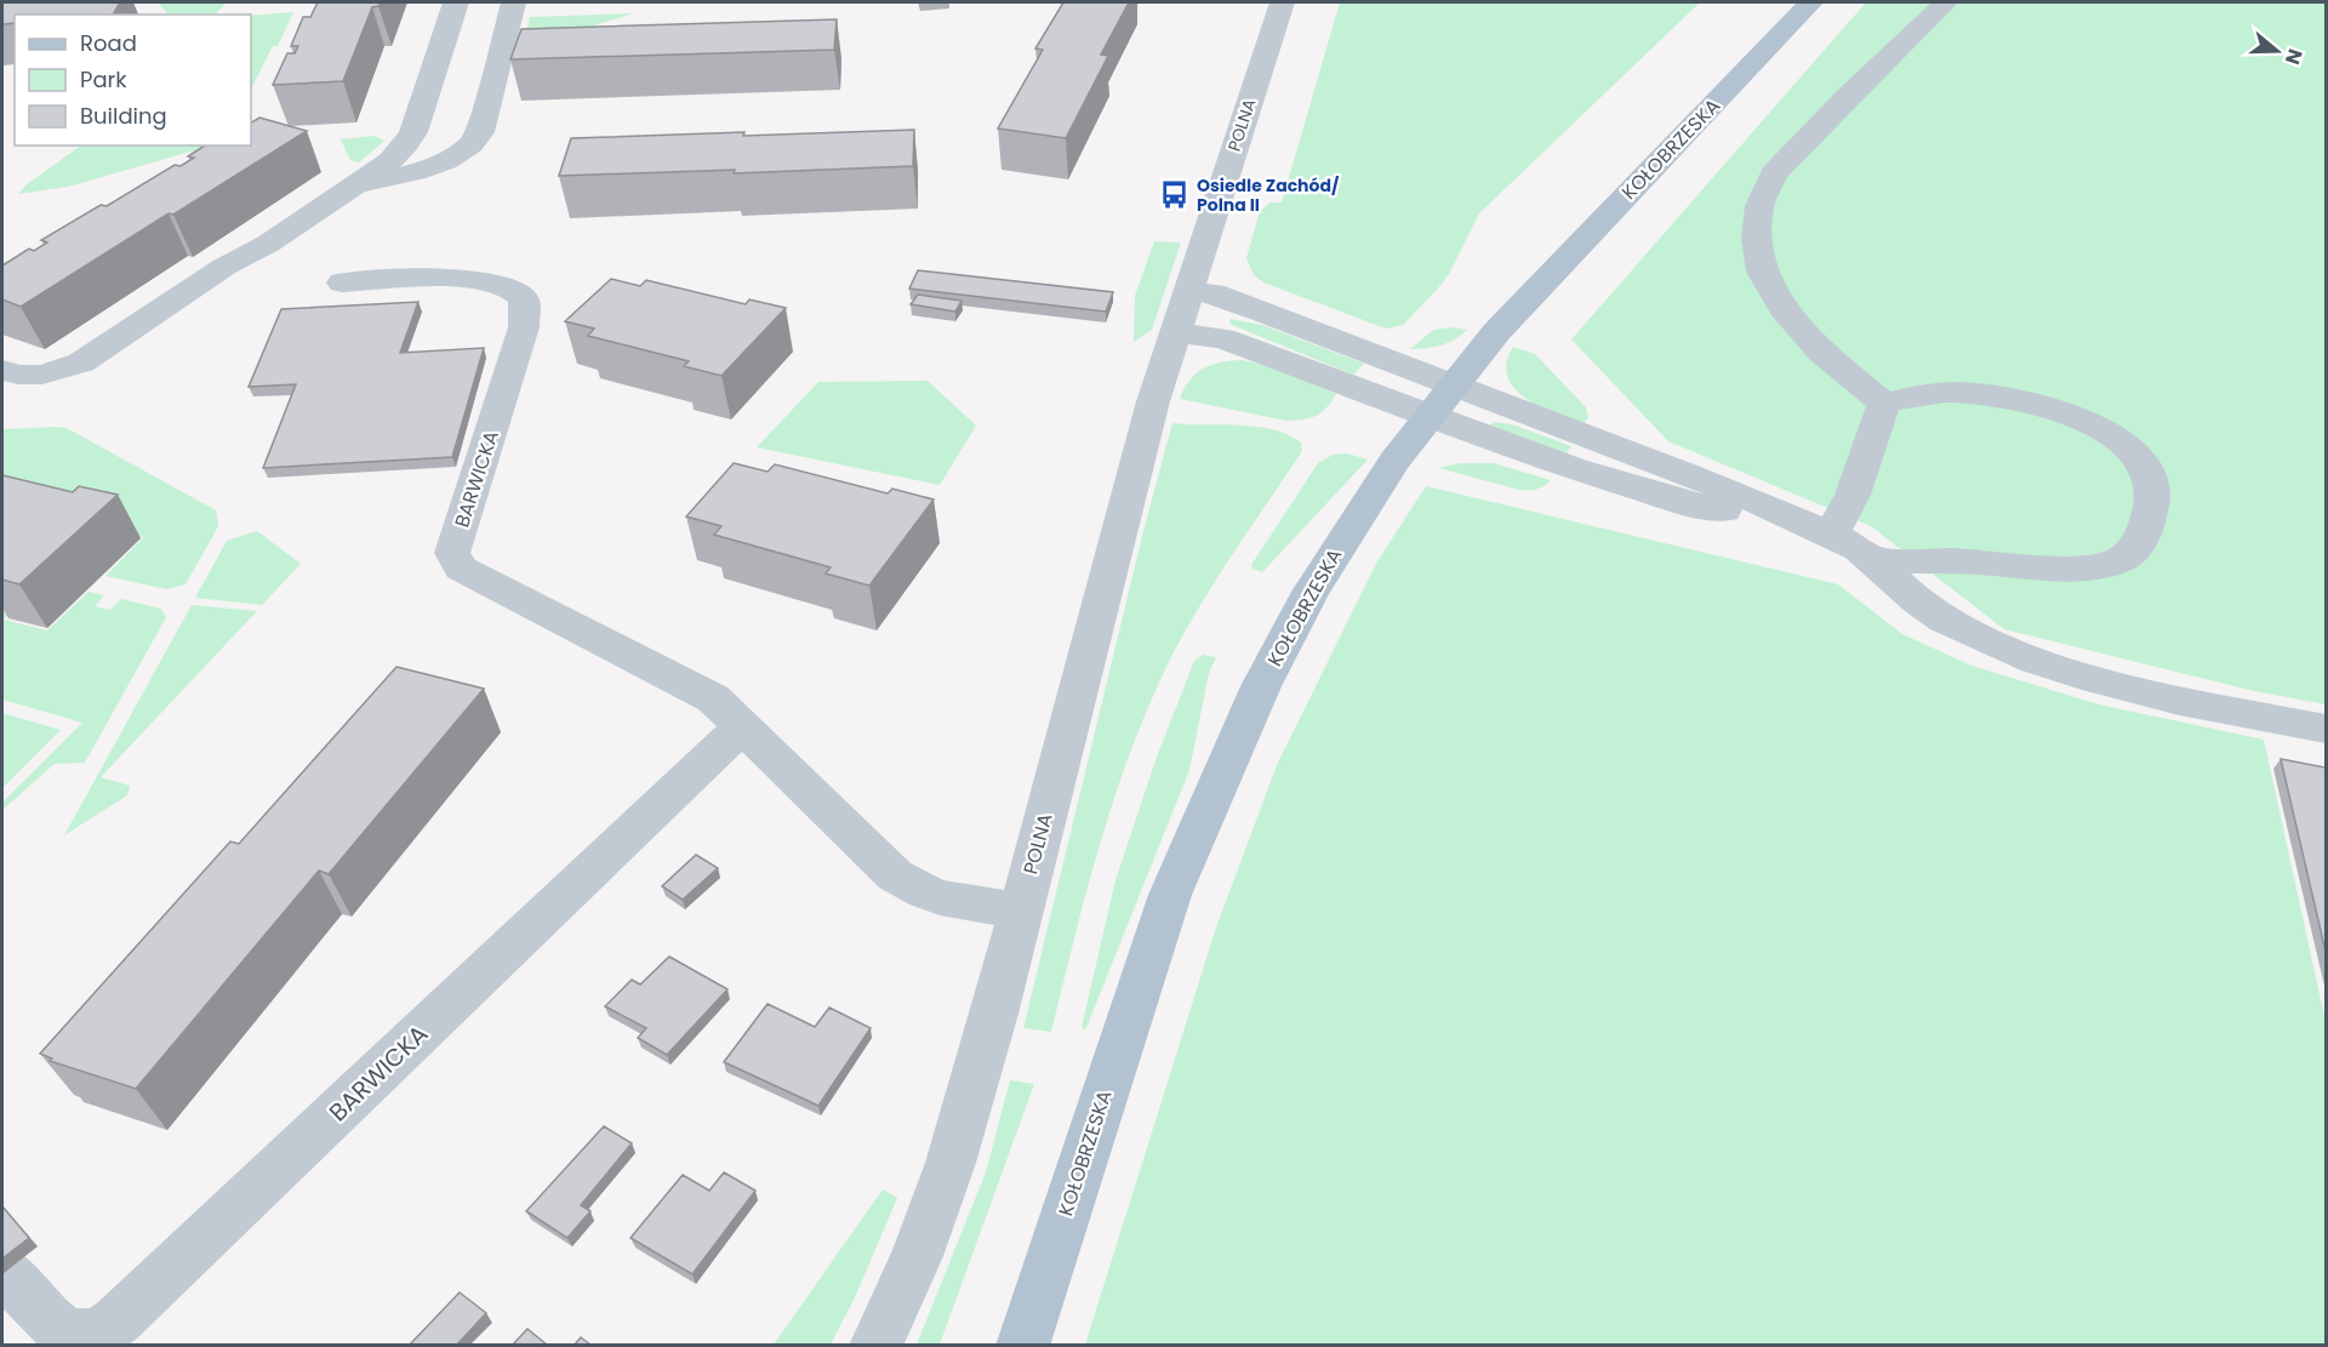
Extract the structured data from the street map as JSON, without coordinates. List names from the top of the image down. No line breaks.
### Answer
{"streets":{"main road":["KOŁOBRZESKA"],"street":["POLNA","BARWICKA"]},"crossings":[["POLNA","BARWICKA"]],"places":{"bus stop":["Osiedle Zachód/ Polna II"]},"legend":["Road","Park","Building"],"north":"right"}
